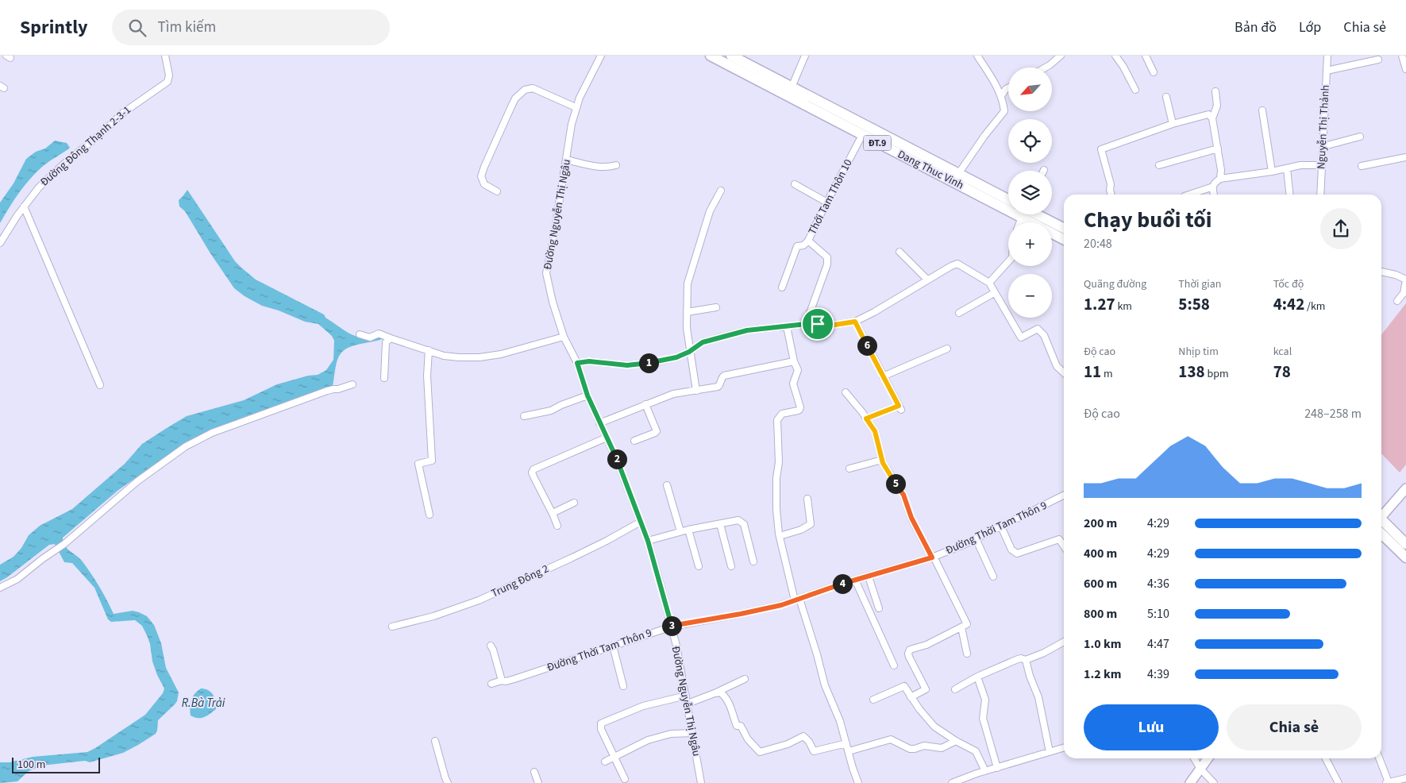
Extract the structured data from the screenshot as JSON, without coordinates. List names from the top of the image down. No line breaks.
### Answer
{"streets":{"main road":["ĐT.9","Dang Thuc Vinh"],"street":["Nguyễn Thị Thảnh","Đường Đông Thạnh 2-3-1","Thới Tam Thôn 10","Đường Nguyễn Thị Ngâu","Đường Thời Tam Thôn 9","Trung Đông 2"]},"crossings":[["Dang Thuc Vinh","Thới Tam Thôn 10"],["Đường Nguyễn Thị Ngâu","Đường Thời Tam Thôn 9"],["Đường Nguyễn Thị Ngâu","Trung Đông 2"]],"water":["R.Bà Trải"],"scale_bar":"100 m","north":"bottom left","page":{"header":"Sprintly","search":"Tìm kiếm","nav":["Bản đồ","Lớp","Chia sẻ"],"map_buttons":["+","−"],"heading":["Chạy buổi tối","20:48"],"stats":[["Quãng đường","1.27 km"],["Thời gian","5:58"],["Tốc độ","4:42 /km"],["Độ cao","11 m"],["Nhịp tim","138 bpm"],["kcal","78"]],"pins":["6","1","2","5","4","3"],"chart":["Độ cao","248–258 m"],"list":[{"name":"200 m","note":"4:29"},{"name":"400 m","note":"4:29"},{"name":"600 m","note":"4:36"},{"name":"800 m","note":"5:10"},{"name":"1.0 km","note":"4:47"},{"name":"1.2 km","note":"4:39"}],"buttons":["Lưu","Chia sẻ"],"scale":"100 m"}}
